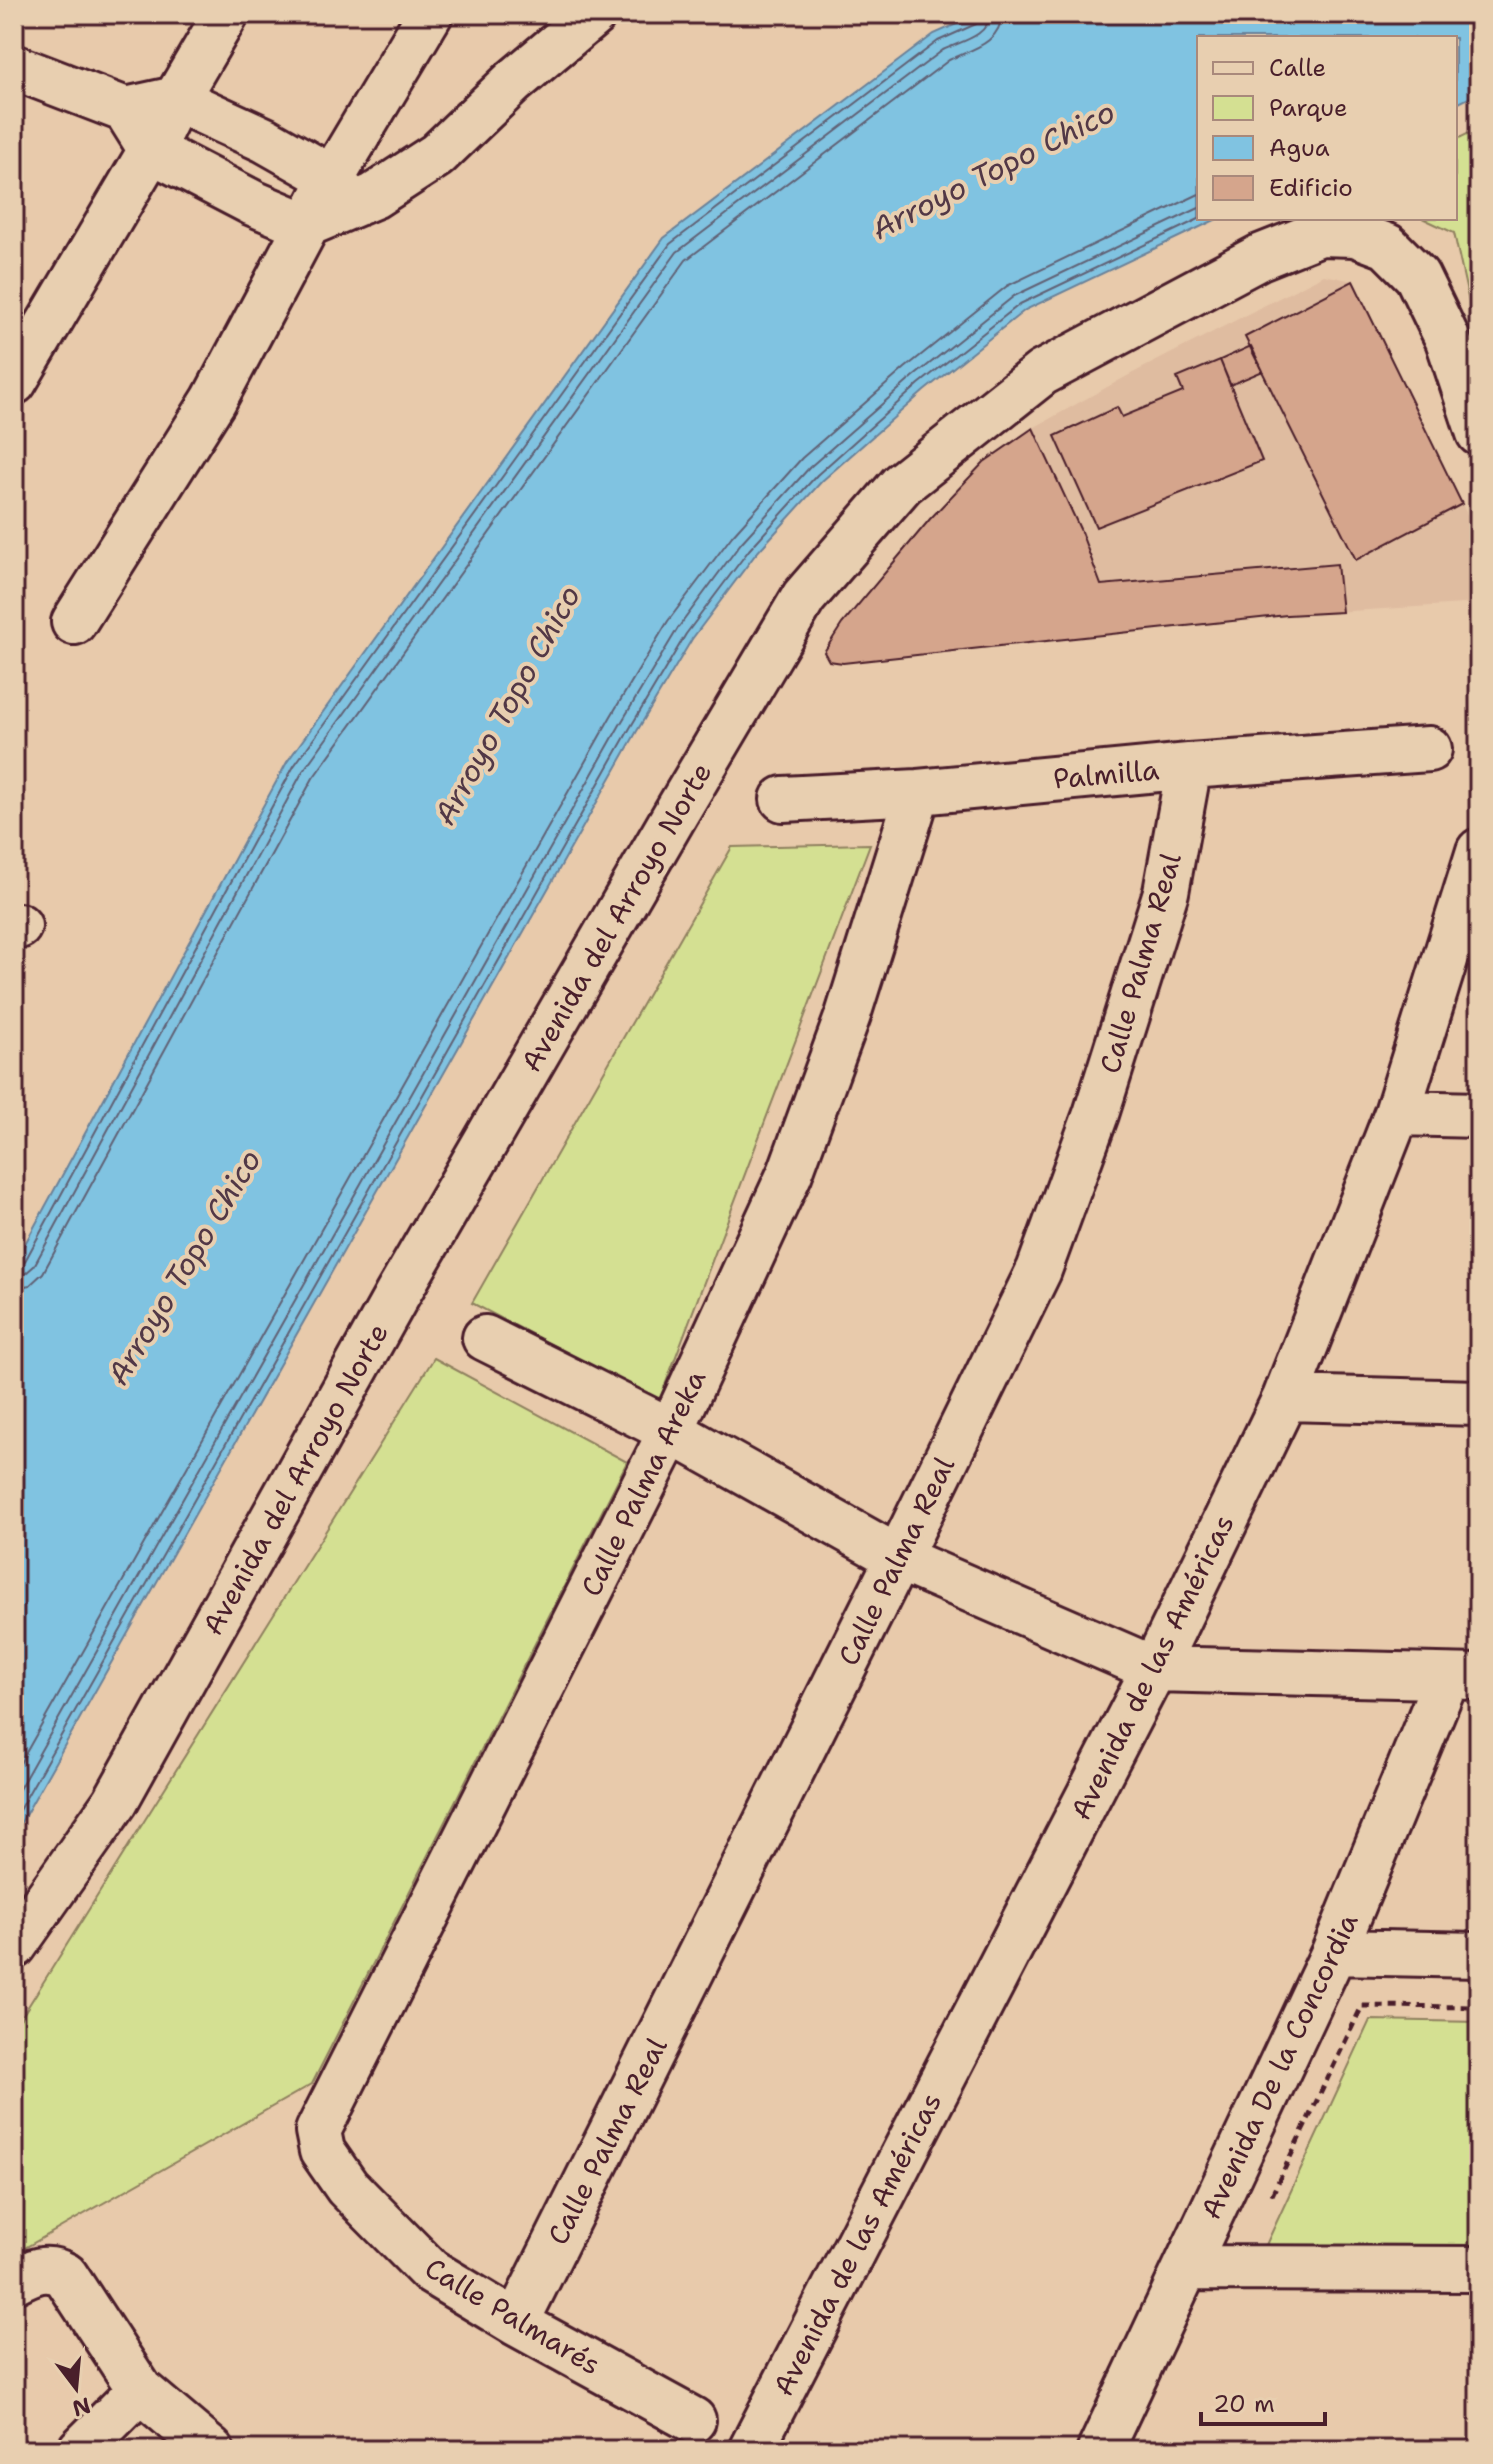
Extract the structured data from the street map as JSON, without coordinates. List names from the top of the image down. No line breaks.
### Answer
{"streets":{"street":["Palmilla","Avenida del Arroyo Norte","Calle Palma Real","Calle Palma Areka","Avenida de las Américas","Avenida De la Concordia","Calle Palmarés"]},"crossings":[["Palmilla","Calle Palma Real"],["Palmilla","Calle Palma Areka"],["Calle Palma Real","Calle Palmarés"],["Calle Palma Areka","Calle Palmarés"]],"water":["Arroyo Topo Chico"],"legend":["Calle","Parque","Agua","Edificio"],"scale_bar":"20 m","north":"bottom"}
